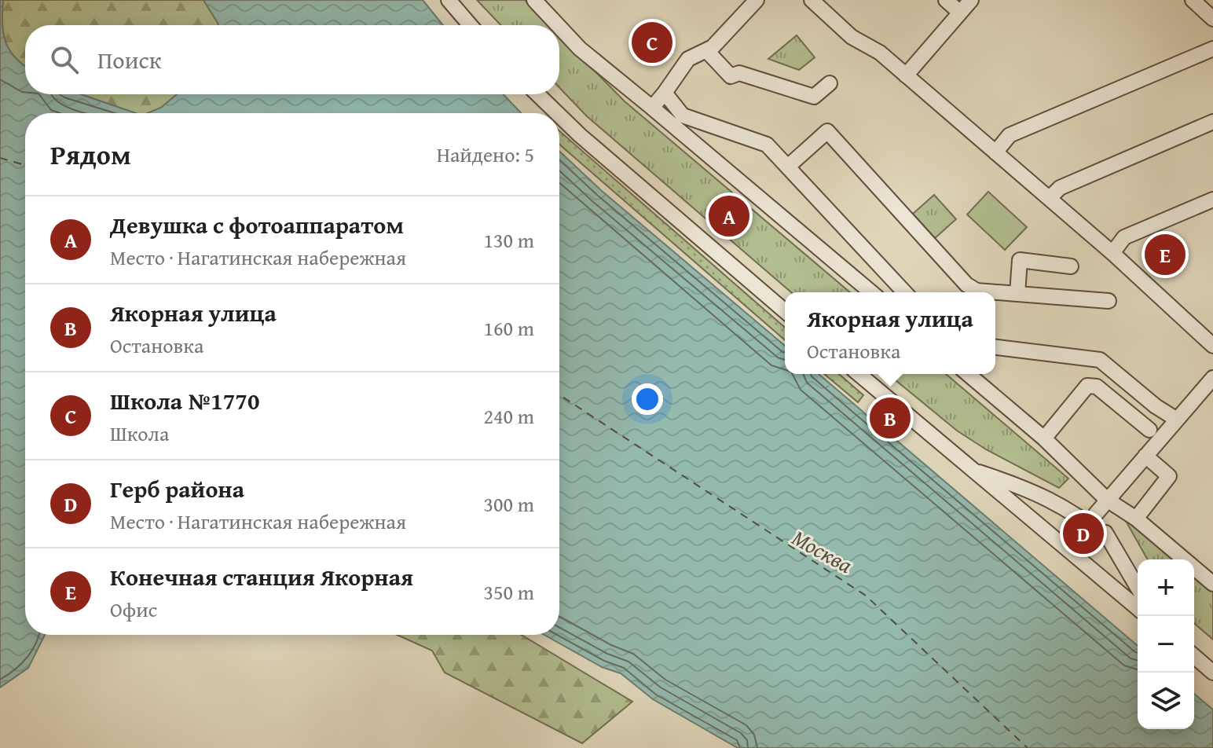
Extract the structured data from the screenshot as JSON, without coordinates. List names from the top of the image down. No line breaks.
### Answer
{"water":["Москва"],"page":{"pins":["C","A","E","B","D"],"search":"Поиск","heading":["Рядом","Найдено: 5"],"list":[{"mark":"A","name":"Девушка с фотоаппаратом","note":"Место · Нагатинская набережная","value":"130 m"},{"mark":"B","name":"Якорная улица","note":"Остановка","value":"160 m"},{"mark":"C","name":"Школа №1770","note":"Школа","value":"240 m"},{"mark":"D","name":"Герб района","note":"Место · Нагатинская набережная","value":"300 m"},{"mark":"E","name":"Конечная станция Якорная","note":"Офис","value":"350 m"}],"popup":["Якорная улица","Остановка"],"map_buttons":["+","−"]}}
